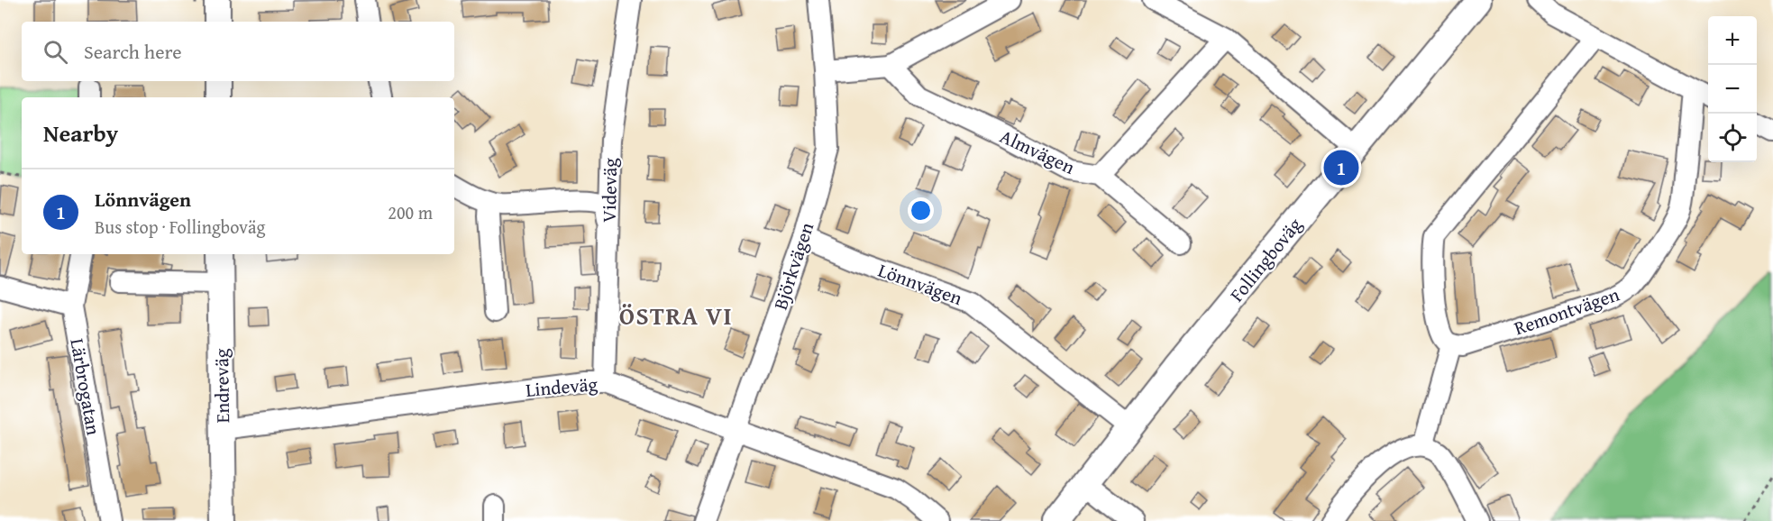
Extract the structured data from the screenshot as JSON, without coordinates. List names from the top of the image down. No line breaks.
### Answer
{"streets":{"main road":["Follingboväg","Endreväg"],"street":["Almvägen","Videväg","Björkvägen","Lönnvägen","Remontvägen","Lärbrogatan","Lindeväg"]},"crossings":[["Videväg","Lindeväg"],["Follingboväg","Lönnvägen"],["Björkvägen","Lönnvägen"],["Björkvägen","Lindeväg"],["Endreväg","Lindeväg"]],"districts":["ÖSTRA VI"],"page":{"map_buttons":["+","−"],"search":"Search here","heading":"Nearby","pins":"1","list":[{"mark":"1","name":"Lönnvägen","note":"Bus stop · Follingboväg","value":"200 m"}]}}
